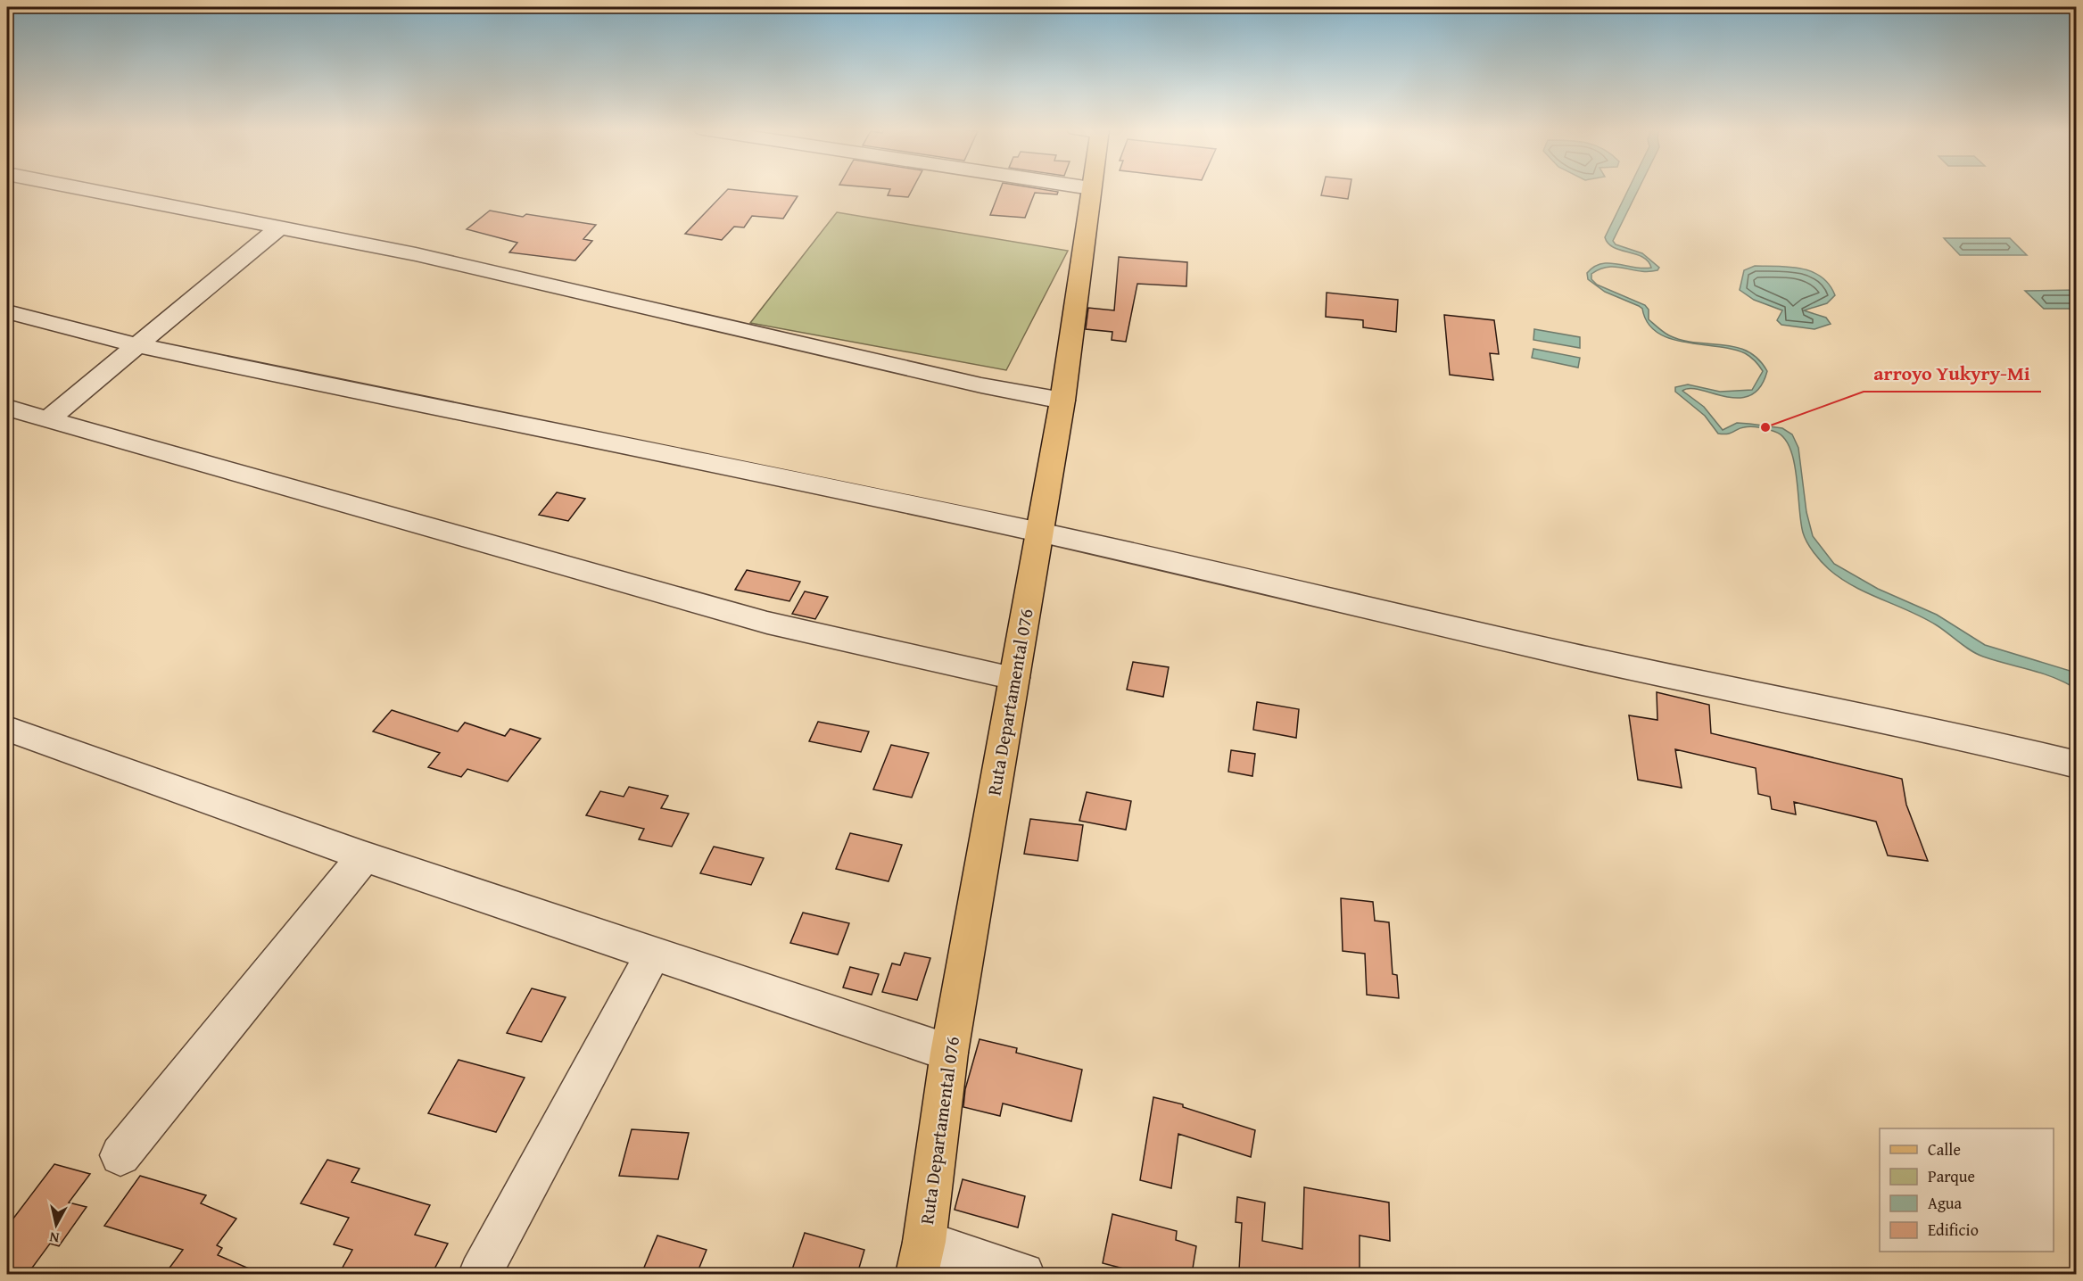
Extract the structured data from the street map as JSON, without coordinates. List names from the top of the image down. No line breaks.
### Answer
{"streets":{"main road":["Ruta Departamental 076"]},"places":["arroyo Yukyry-Mi"],"legend":["Calle","Parque","Agua","Edificio"],"north":"bottom"}
